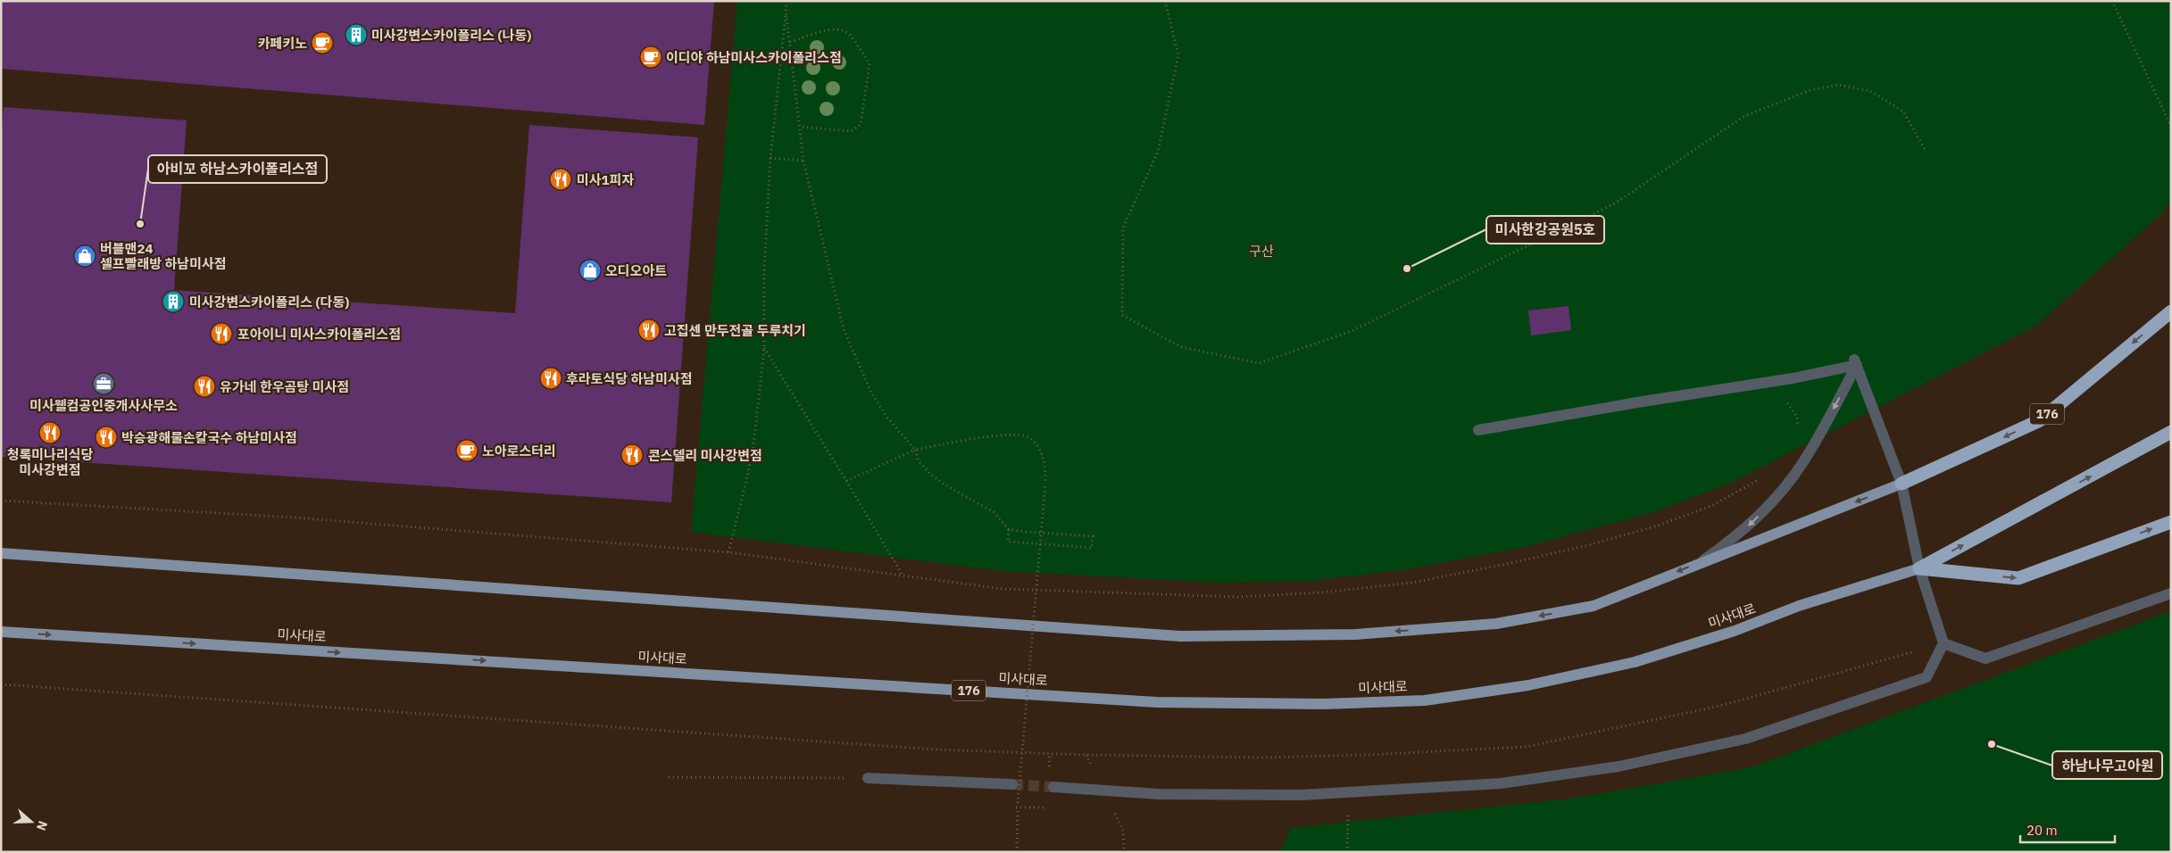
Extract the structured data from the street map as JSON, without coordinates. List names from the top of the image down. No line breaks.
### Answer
{"streets":{"highway":["176"],"main road":["미사대로"]},"crossings":[["176","미사대로"]],"parks":["구산"],"places":{"building":["미사강변스카이폴리스 (나동)","미사강변스카이폴리스 (다동)"],"cafe":["카페키노","이디야 하남미사스카이폴리스점","노아로스터리"],"restaurant":["미사1피자","고집센 만두전골 두루치기","포아이니 미사스카이폴리스점","후라토식당 하남미사점","유가네 한우곰탕 미사점","청록미나리식당 미사강변점","박승광해물손칼국수 하남미사점","콘스델리 미사강변점"],"other":["아비꼬 하남스카이폴리스점","미사한강공원5호","하남나무고아원"],"shop":["버블맨24 셀프빨래방 하남미사점","오디오아트"],"office":["미사웰컴공인중개사사무소"]},"scale_bar":"20 m","north":"right"}
